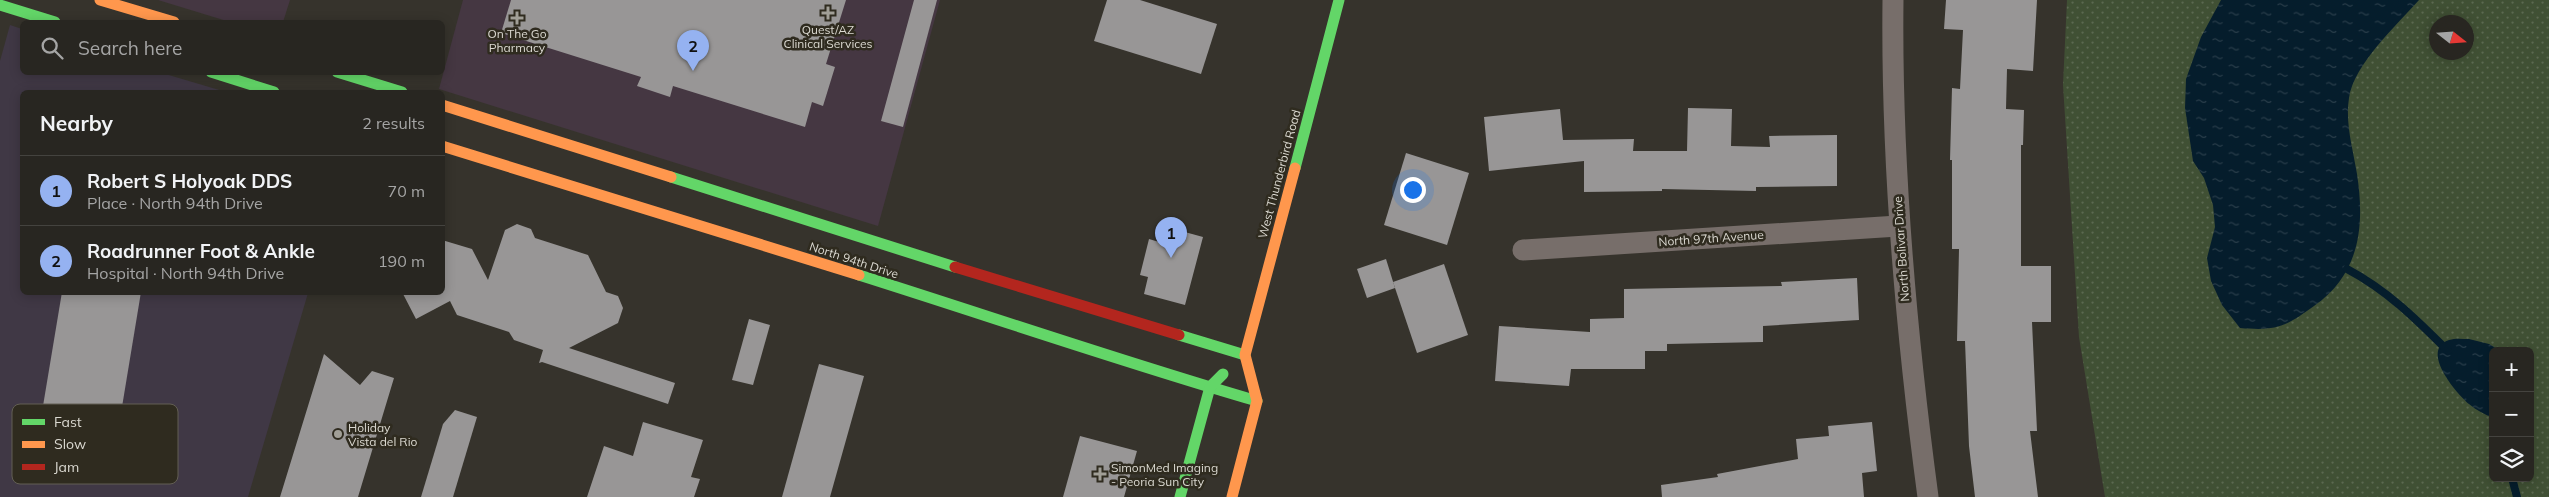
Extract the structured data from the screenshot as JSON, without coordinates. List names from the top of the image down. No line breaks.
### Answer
{"streets":{"street":["West Thunderbird Road","North 97th Avenue","North Bolivar Drive","North 94th Drive"]},"crossings":[["West Thunderbird Road","North 94th Drive"],["North 97th Avenue","North Bolivar Drive"]],"places":{"health":["Quest/AZ Clinical Services","On The Go Pharmacy","SimonMed Imaging - Peoria Sun City"],"other":["Holiday Vista del Rio"]},"legend":["Fast","Slow","Jam"],"north":"right","page":{"search":"Search here","pins":["2","1"],"heading":["Nearby","2 results"],"list":[{"mark":"1","name":"Robert S Holyoak DDS","note":"Place · North 94th Drive","value":"70 m"},{"mark":"2","name":"Roadrunner Foot & Ankle","note":"Hospital · North 94th Drive","value":"190 m"}],"map_buttons":["+","−"]}}
